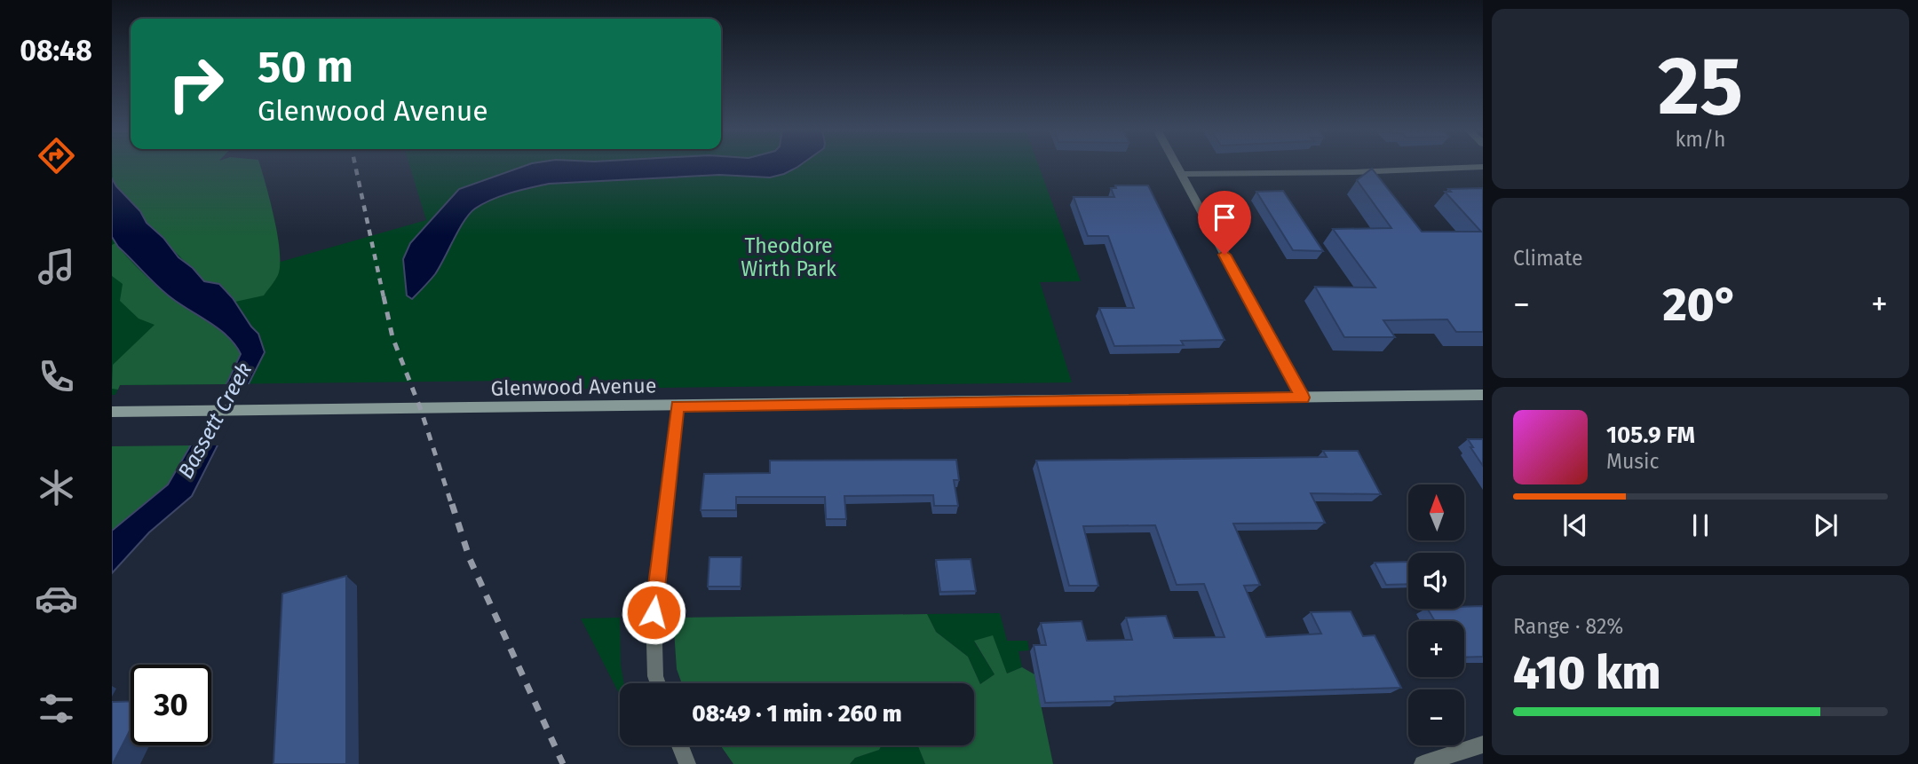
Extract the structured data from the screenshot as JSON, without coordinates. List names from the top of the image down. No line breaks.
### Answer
{"streets":{"street":["Glenwood Avenue"]},"water":["Bassett Creek"],"parks":["Theodore Wirth Park"],"north":"top","page":{"tabs":"08:48","tile":[["25","km/h"],"Climate",["Range · 82%","410 km"]],"turn":["50 m","Glenwood Avenue"],"heat":["−","20°","+"],"song":["105.9 FM","Music"],"map_buttons":["+","−"],"limit":"30","trip":"08:49 · 1 min · 260 m"}}
